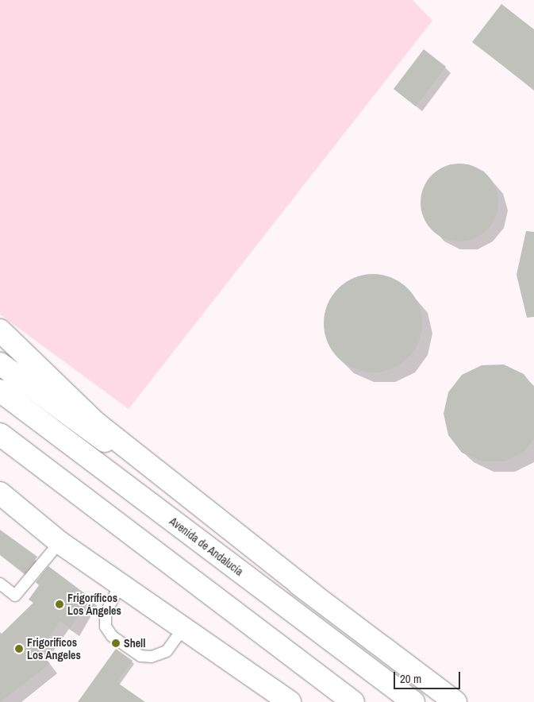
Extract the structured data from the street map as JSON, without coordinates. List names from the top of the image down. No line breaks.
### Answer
{"streets":{"main road":["Avenida de Andalucía"]},"places":["Frigoríficos Los Ángeles","Shell","Frigorificos Los Angeles"],"scale_bar":"20 m"}
